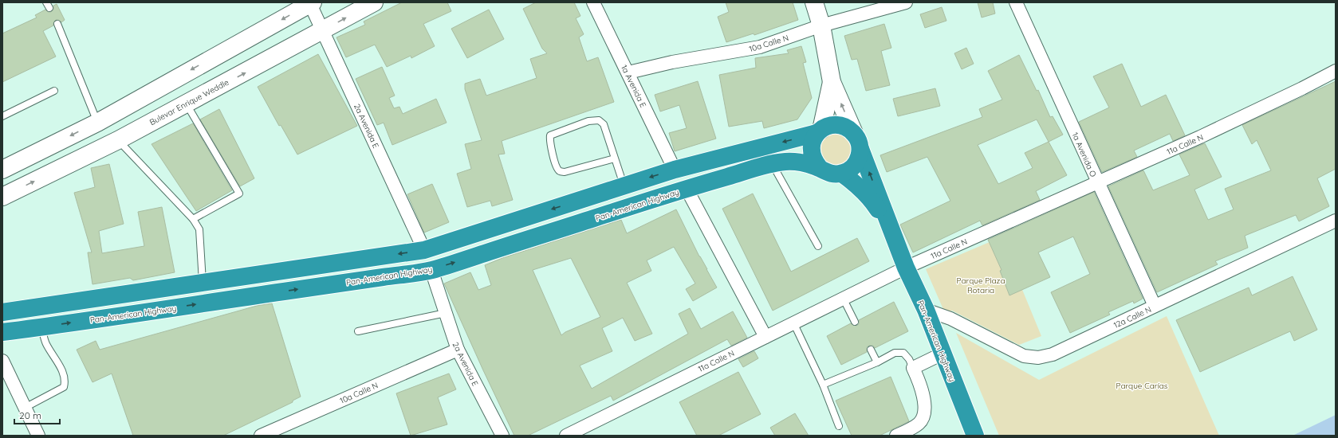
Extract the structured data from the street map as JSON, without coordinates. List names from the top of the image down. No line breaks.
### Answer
{"streets":{"highway":["Pan-American Highway"],"street":["10a Calle N","1a Avenida E","Bulevar Enrique Weddle","2a Avenida E","11a Calle N","1a Avenida O","12a Calle N"]},"crossings":[["10a Calle N","1a Avenida E"],["10a Calle N","2a Avenida E"],["Bulevar Enrique Weddle","2a Avenida E"],["2a Avenida E","Pan-American Highway"],["11a Calle N","1a Avenida O"],["11a Calle N","Pan-American Highway"],["1a Avenida O","12a Calle N"],["Pan-American Highway","12a Calle N"]],"parks":["Parque Plaza Rotaria","Parque Carías"],"scale_bar":"20 m"}
